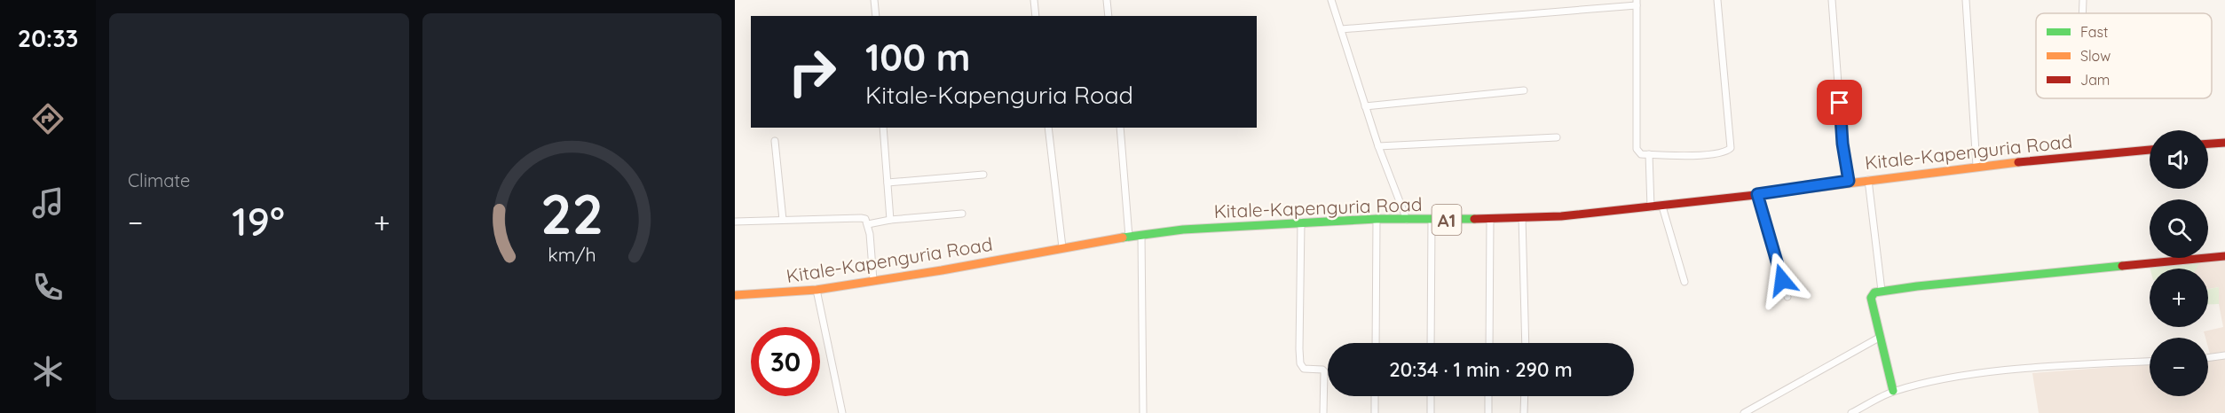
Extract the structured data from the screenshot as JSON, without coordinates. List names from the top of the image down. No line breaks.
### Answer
{"streets":{"main road":["Kitale-Kapenguria Road","A1"]},"legend":["Fast","Slow","Jam"],"page":{"tabs":"20:33","tile":"Climate","turn":["100 m","Kitale-Kapenguria Road"],"map_buttons":["+","−"],"heat":["−","19°","+"],"limit":"30","trip":"20:34 · 1 min · 290 m","gauge":["22","km/h"]}}
